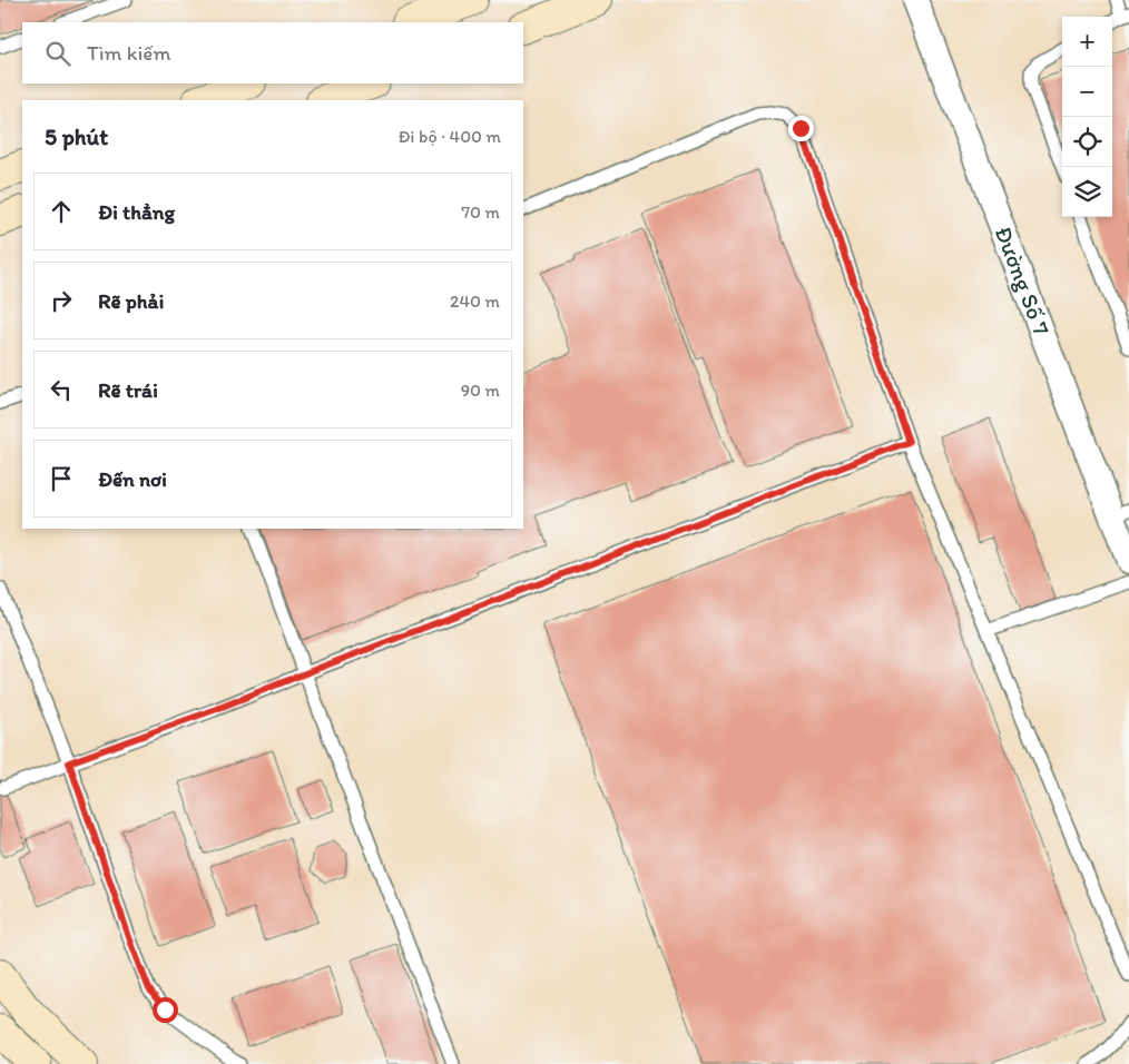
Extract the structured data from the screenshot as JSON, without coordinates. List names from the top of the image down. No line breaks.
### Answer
{"streets":{"street":["Đường Số 7"]},"page":{"map_buttons":["+","−"],"search":"Tìm kiếm","heading":["5 phút","Đi bộ · 400 m"],"list":[["Đi thẳng","70 m"],["Rẽ phải","240 m"],["Rẽ trái","90 m"],"Đến nơi"]}}
